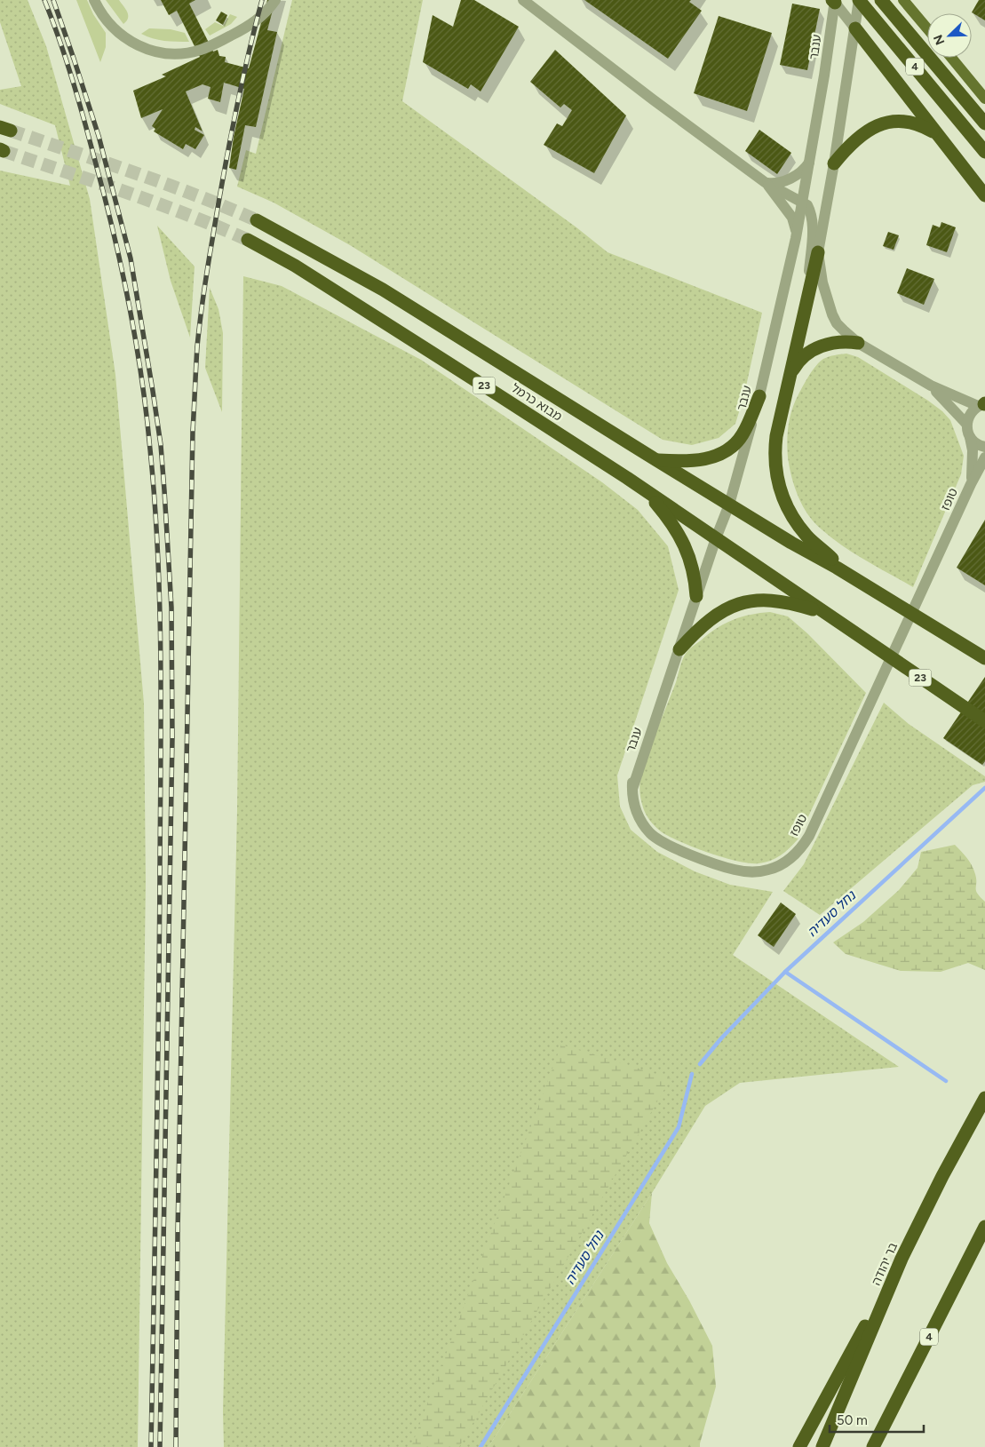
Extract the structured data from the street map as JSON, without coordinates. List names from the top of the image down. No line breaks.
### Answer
{"streets":{"highway":["4","23","מבוא כרמל","בר יהודה"],"street":["ענבר","טופז"]},"crossings":[["ענבר","23"],["ענבר","מבוא כרמל"],["ענבר","טופז"],["23","מבוא כרמל"]],"water":["נחל סעדיה"],"scale_bar":"50 m","north":"bottom left"}
